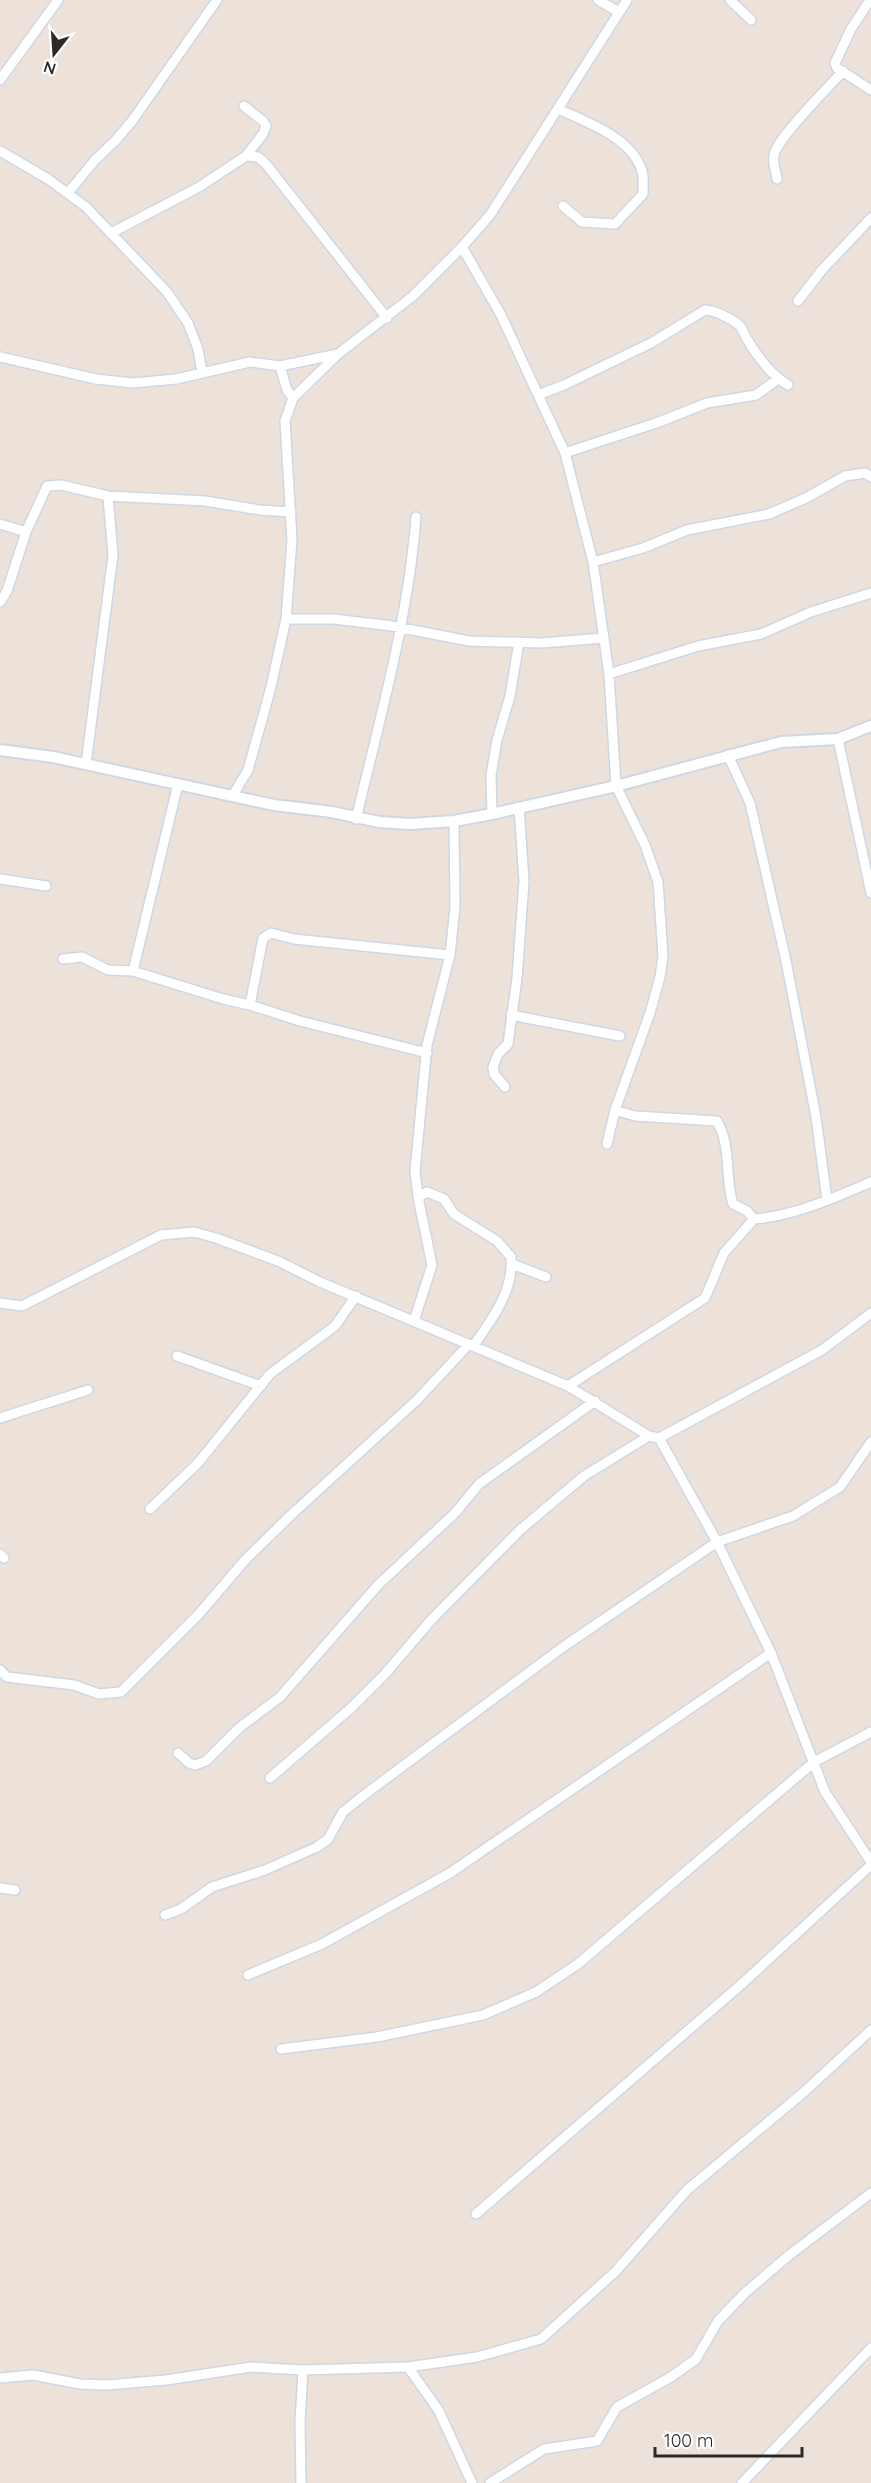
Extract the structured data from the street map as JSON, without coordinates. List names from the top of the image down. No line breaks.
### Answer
{"scale_bar":"100 m","north":"bottom"}
